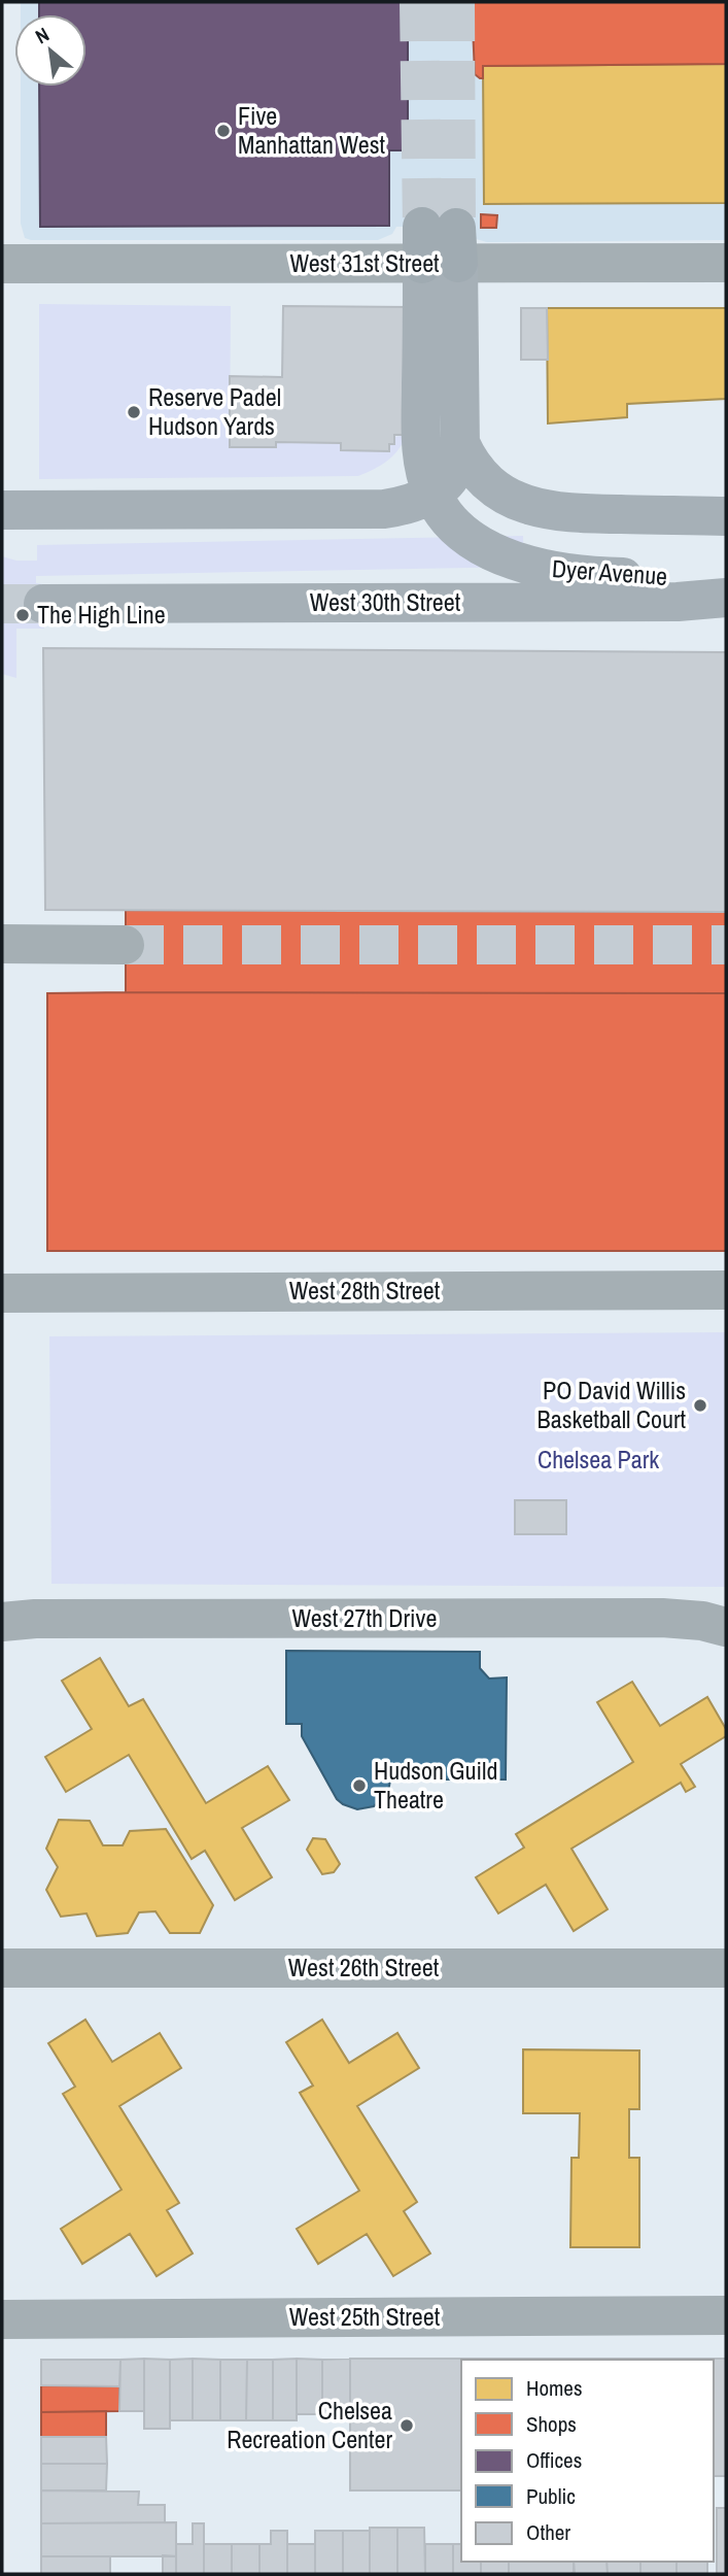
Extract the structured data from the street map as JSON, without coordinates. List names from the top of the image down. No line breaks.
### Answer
{"streets":{"main road":["Dyer Avenue","West 30th Street"],"street":["West 31st Street","West 28th Street","West 27th Drive","West 26th Street","West 25th Street"]},"crossings":[["West 31st Street","Dyer Avenue"]],"parks":["Chelsea Park"],"places":["Five Manhattan West","Reserve Padel Hudson Yards","The High Line","PO David Willis Basketball Court","Hudson Guild Theatre","Chelsea Recreation Center"],"legend":["Homes","Shops","Offices","Public","Other"],"north":"top left"}
